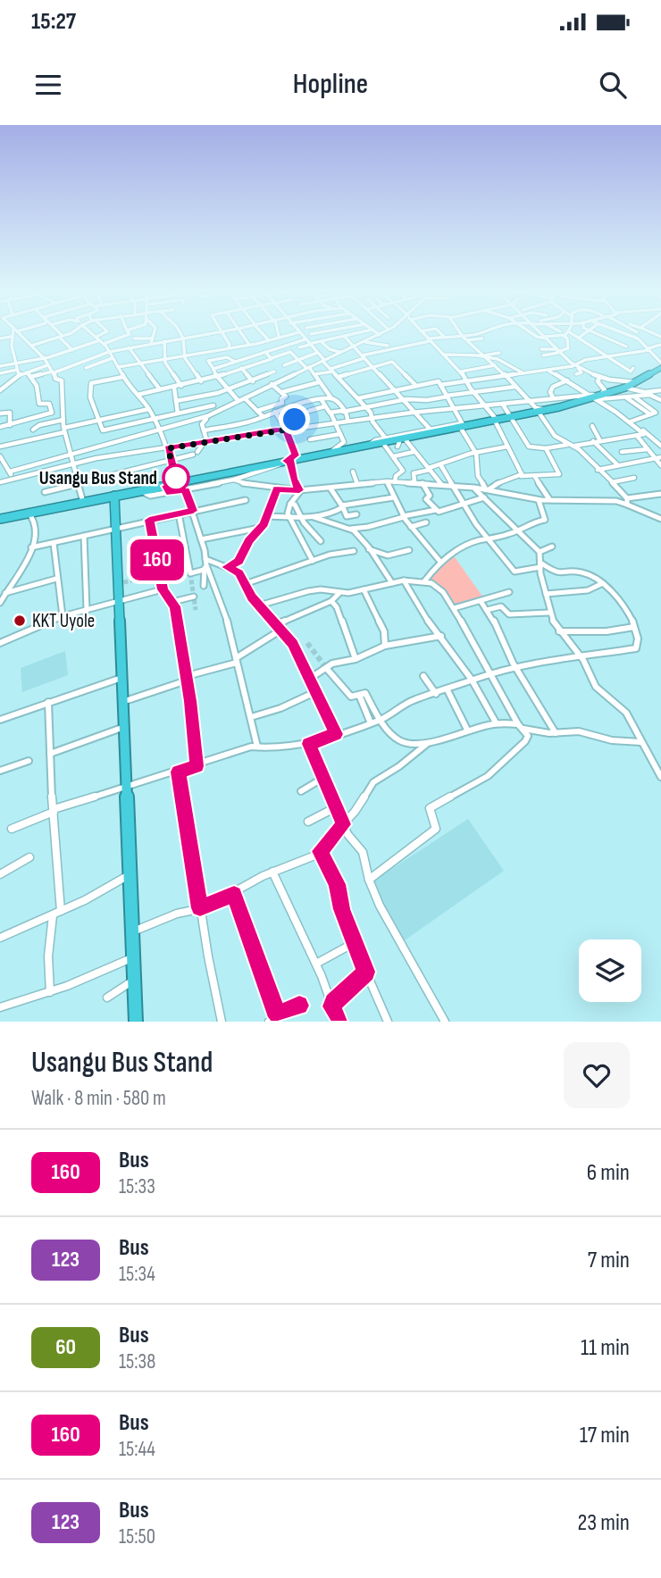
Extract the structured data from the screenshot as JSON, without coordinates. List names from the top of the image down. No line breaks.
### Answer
{"places":["Usangu Bus Stand","KKT Uyole"],"lines":["bus line 160"],"page":{"status":"15:27","header":"Hopline","on_map":"160","heading":["Usangu Bus Stand","Walk · 8 min · 580 m"],"list":[{"mark":"160","name":"Bus","note":"15:33","value":"6 min"},{"mark":"123","name":"Bus","note":"15:34","value":"7 min"},{"mark":"60","name":"Bus","note":"15:38","value":"11 min"},{"mark":"160","name":"Bus","note":"15:44","value":"17 min"},{"mark":"123","name":"Bus","note":"15:50","value":"23 min"}]}}
